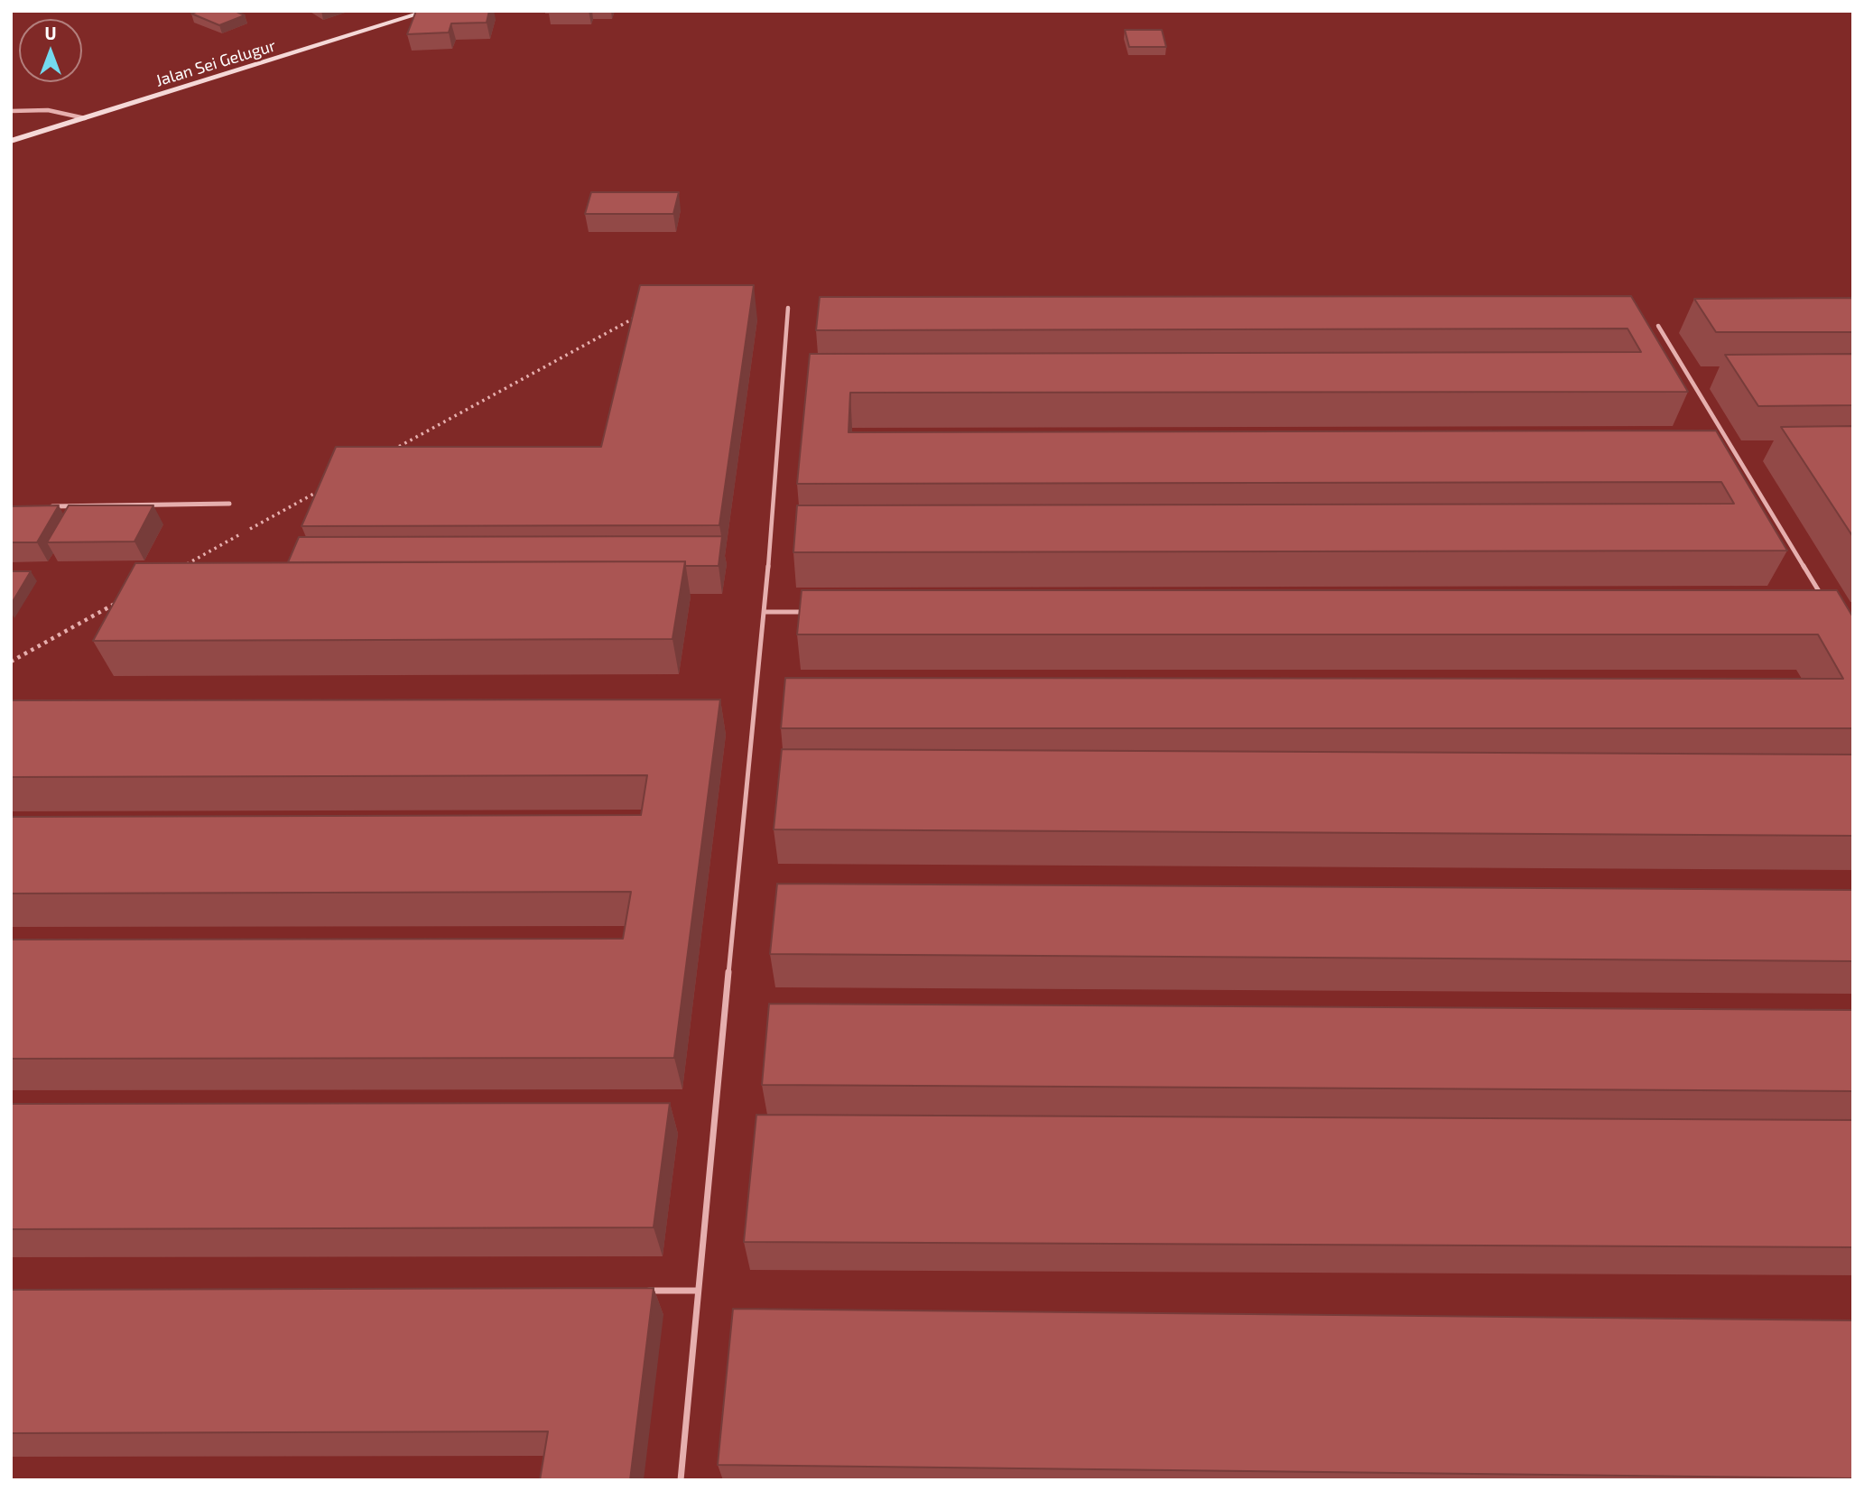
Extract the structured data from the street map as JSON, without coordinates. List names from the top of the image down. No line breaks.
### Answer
{"streets":{"main road":["Jalan Sei Gelugur"]},"north":"top"}
